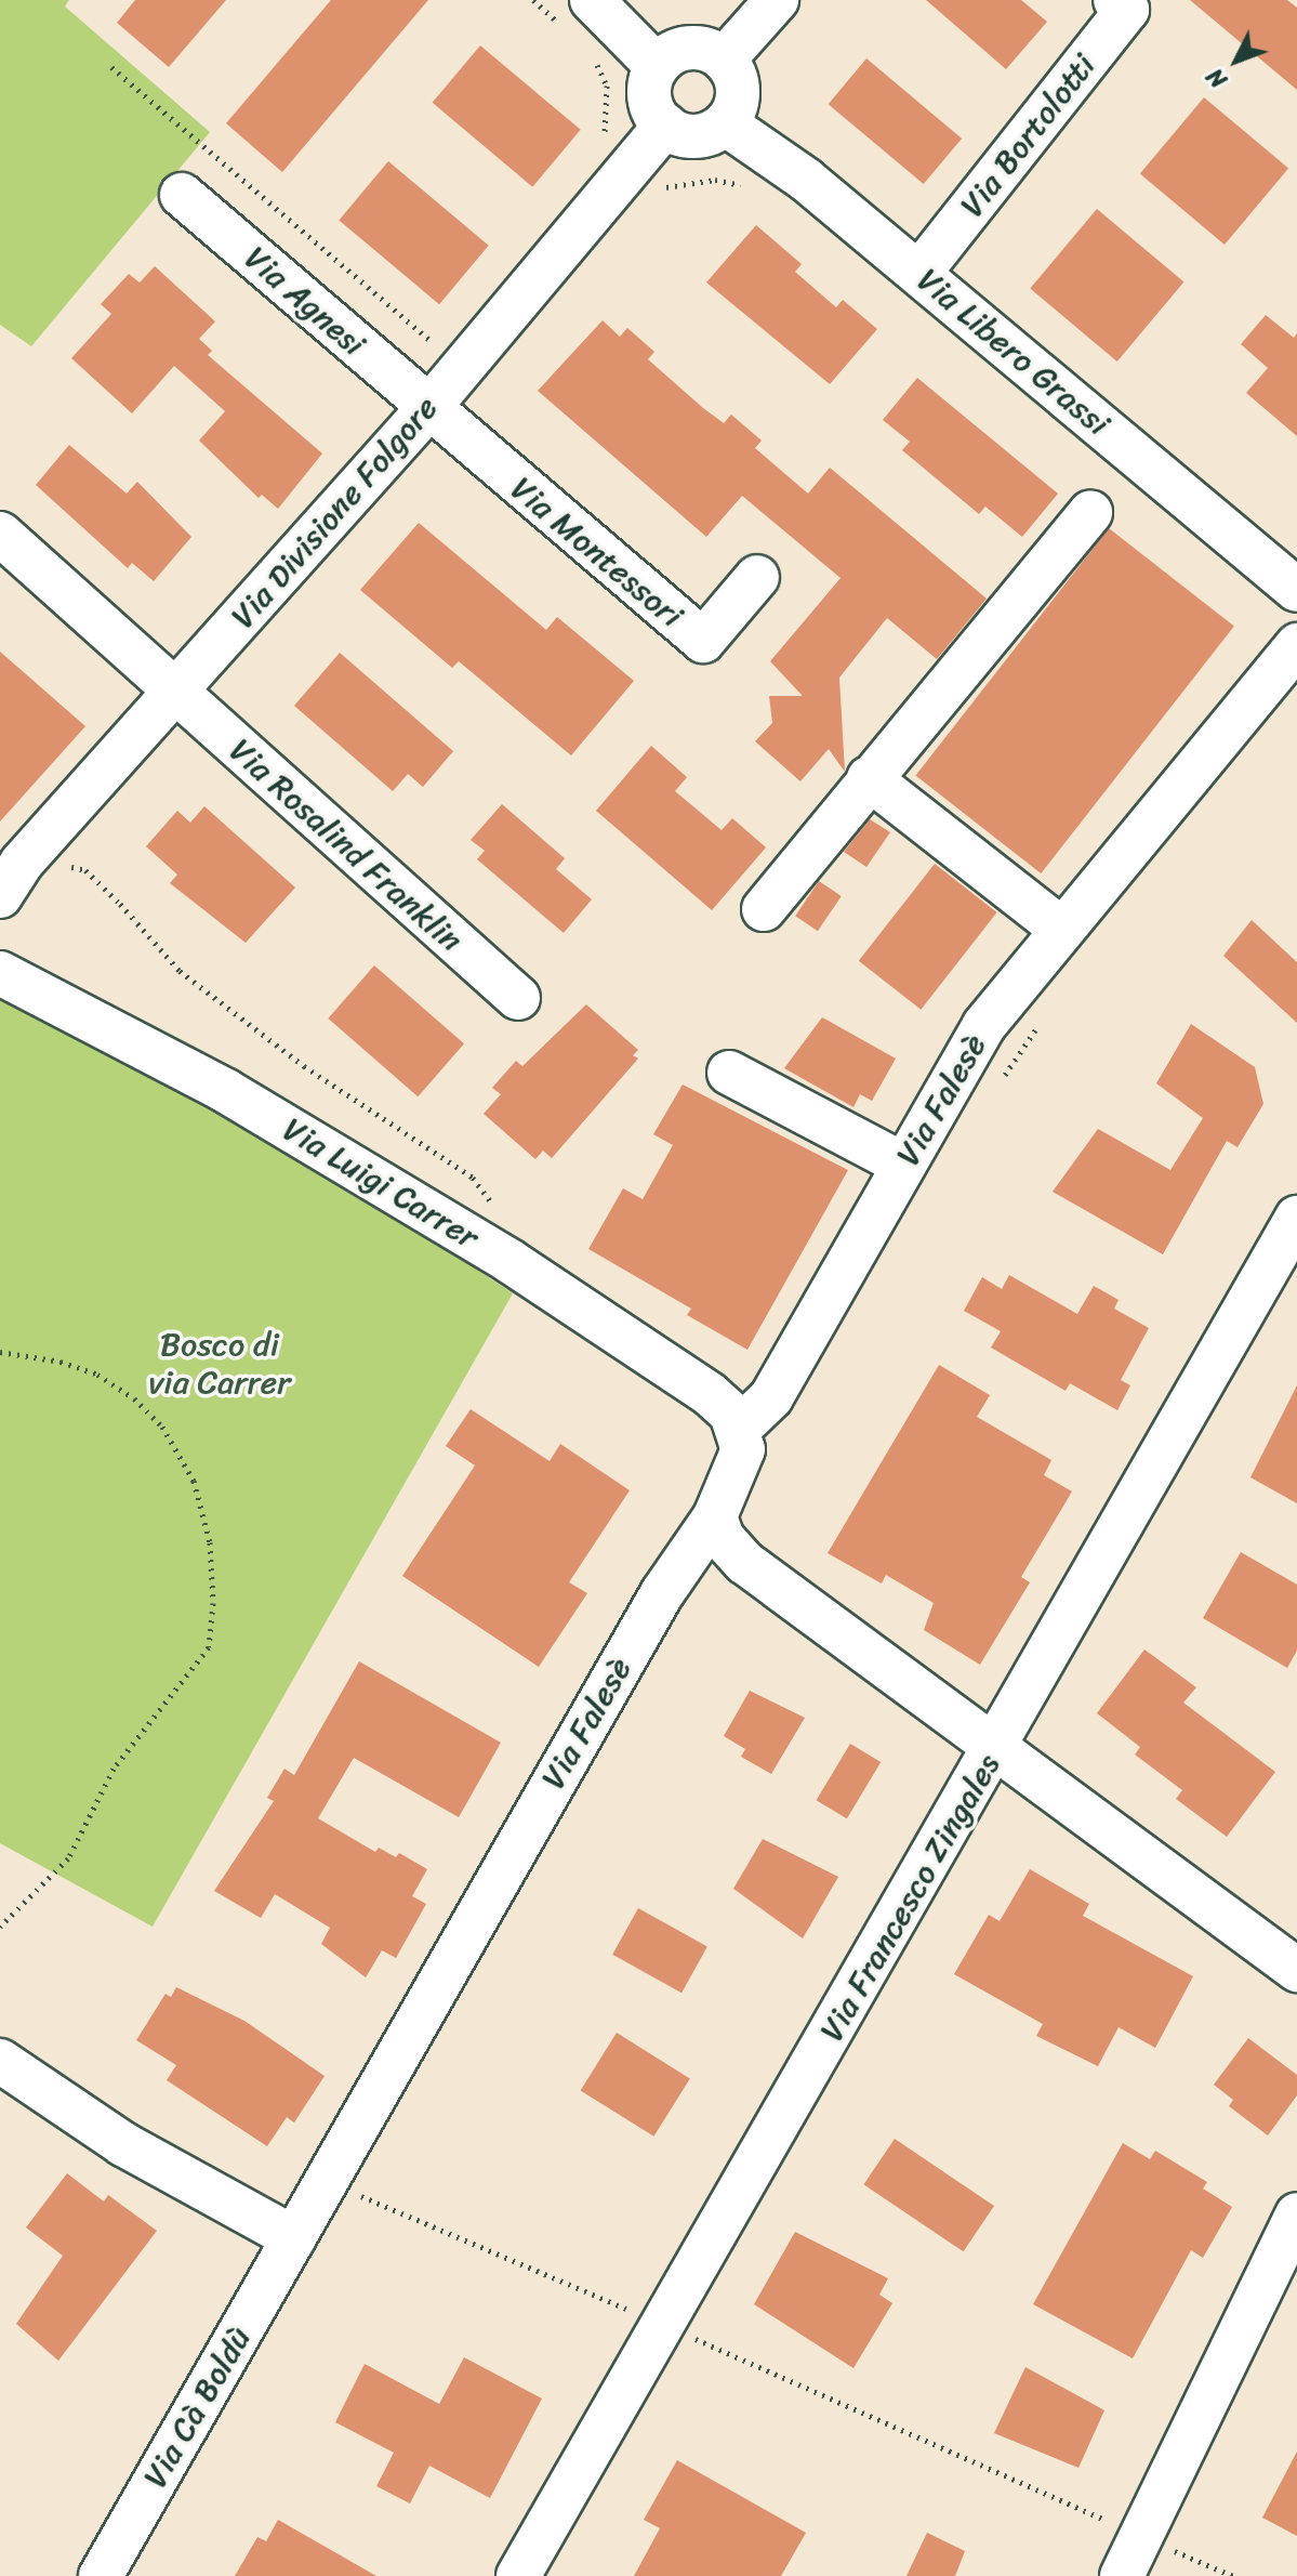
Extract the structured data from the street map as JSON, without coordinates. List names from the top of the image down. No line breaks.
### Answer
{"streets":{"street":["Via Bortolotti","Via Agnesi","Via Libero Grassi","Via Divisione Folgore","Via Montessori","Via Rosalind Franklin","Via Falesè","Via Luigi Carrer","Via Francesco Zingales","Via Cà Boldù"]},"crossings":[["Via Bortolotti","Via Libero Grassi"],["Via Agnesi","Via Divisione Folgore"],["Via Agnesi","Via Montessori"],["Via Libero Grassi","Via Divisione Folgore"],["Via Divisione Folgore","Via Montessori"],["Via Divisione Folgore","Via Rosalind Franklin"],["Via Falesè","Via Luigi Carrer"],["Via Falesè","Via Cà Boldù"]],"parks":["Bosco di via Carrer"],"north":"bottom left"}
